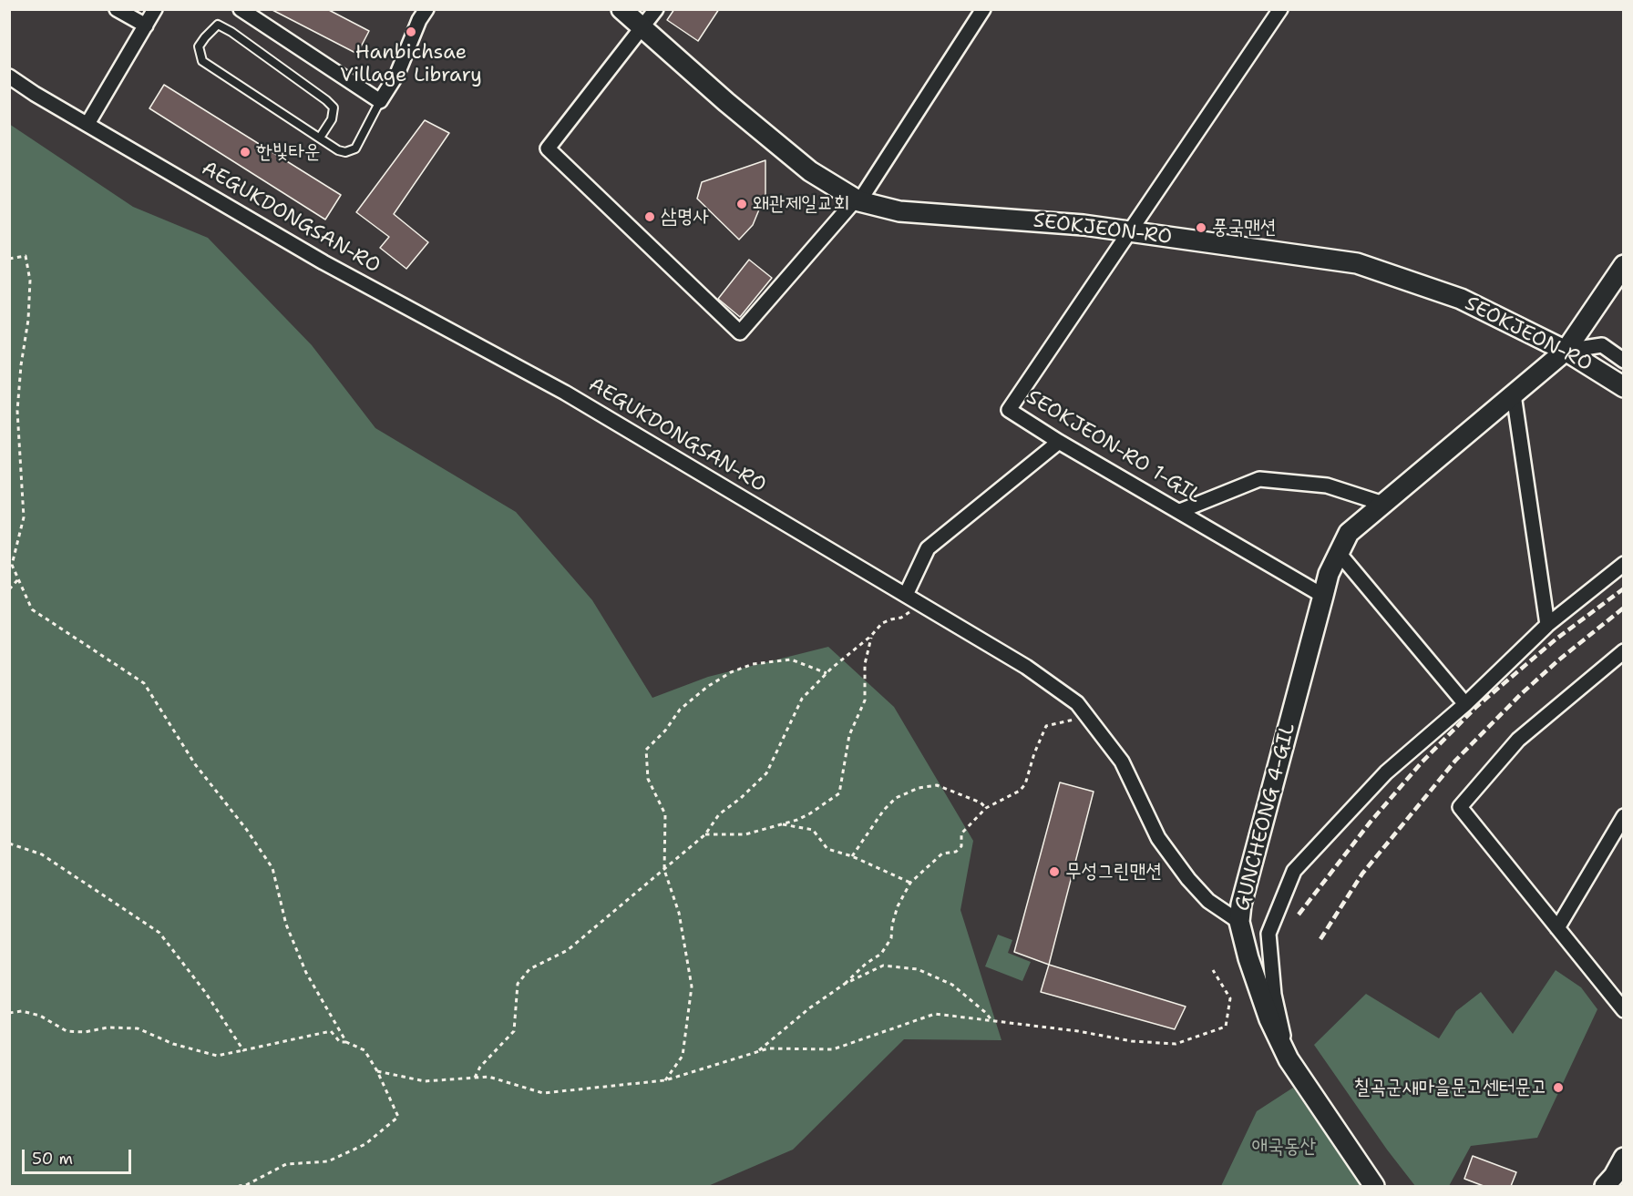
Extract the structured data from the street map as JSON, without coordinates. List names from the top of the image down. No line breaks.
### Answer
{"streets":{"street":["AEGUKDONGSAN-RO","SEOKJEON-RO","SEOKJEON-RO 1-GIL","GUNCHEONG 4-GIL"]},"crossings":[["AEGUKDONGSAN-RO","GUNCHEONG 4-GIL"],["SEOKJEON-RO","SEOKJEON-RO 1-GIL"],["SEOKJEON-RO","GUNCHEONG 4-GIL"],["SEOKJEON-RO 1-GIL","GUNCHEONG 4-GIL"]],"parks":["애국동산"],"places":["Hanbichsae Village Library","한빛타운","왜관제일교회","삼명사","풍국맨션","무성그린맨션","칠곡군새마을문고센터문고"],"scale_bar":"50 m"}
